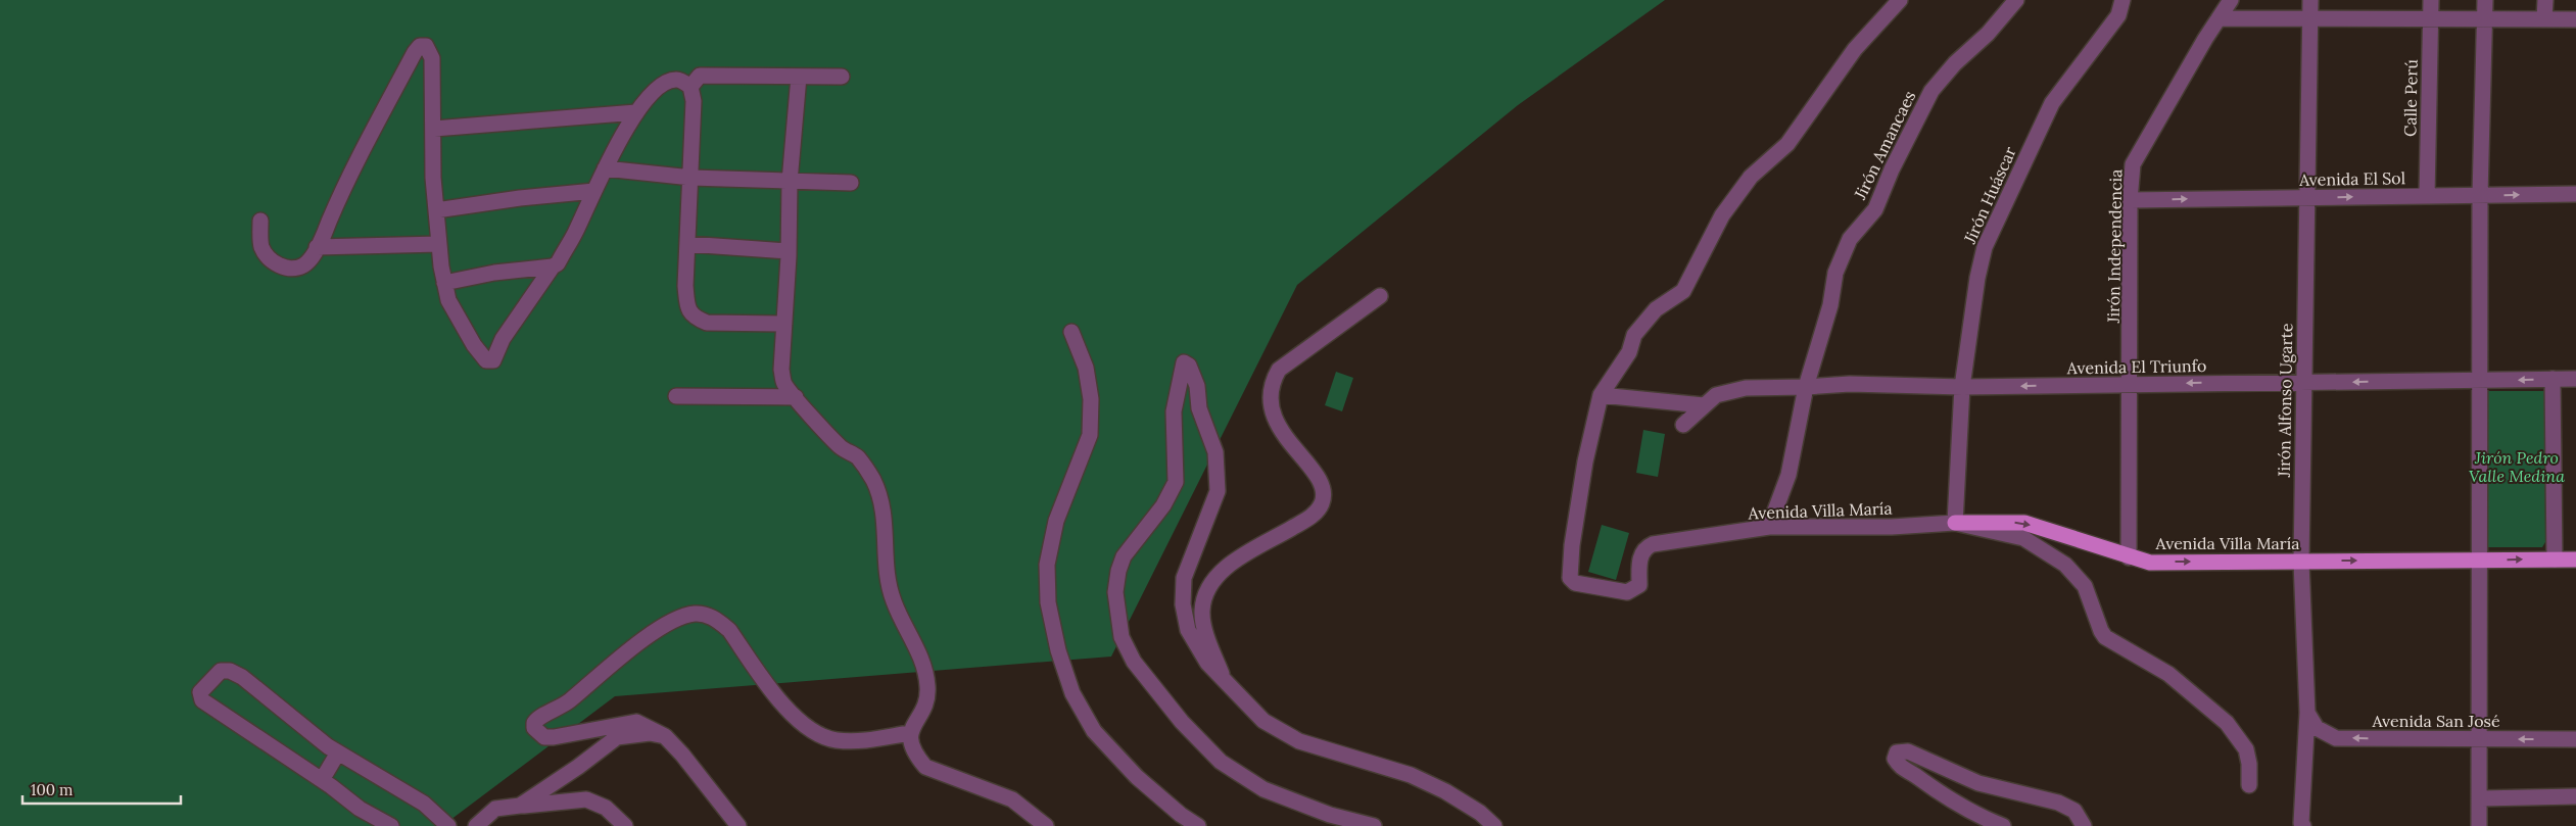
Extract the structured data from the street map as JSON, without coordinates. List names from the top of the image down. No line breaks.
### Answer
{"streets":{"main road":["Avenida Villa María"],"street":["Calle Perú","Jirón Amancaes","Avenida El Sol","Jirón Huáscar","Jirón Independencia","Avenida El Triunfo","Jirón Alfonso Ugarte","Avenida San José"]},"crossings":[["Calle Perú","Avenida El Sol"],["Jirón Amancaes","Avenida El Triunfo"],["Jirón Amancaes","Avenida Villa María"],["Avenida El Sol","Jirón Independencia"],["Avenida El Sol","Jirón Alfonso Ugarte"],["Jirón Huáscar","Avenida El Triunfo"],["Jirón Huáscar","Avenida Villa María"],["Jirón Independencia","Avenida El Triunfo"],["Jirón Independencia","Avenida Villa María"],["Avenida El Triunfo","Jirón Alfonso Ugarte"],["Jirón Alfonso Ugarte","Avenida Villa María"],["Jirón Alfonso Ugarte","Avenida San José"]],"one_way":["Avenida El Sol","Avenida El Triunfo","Avenida Villa María"],"parks":["Jirón Pedro Valle Medina"],"scale_bar":"100 m"}
